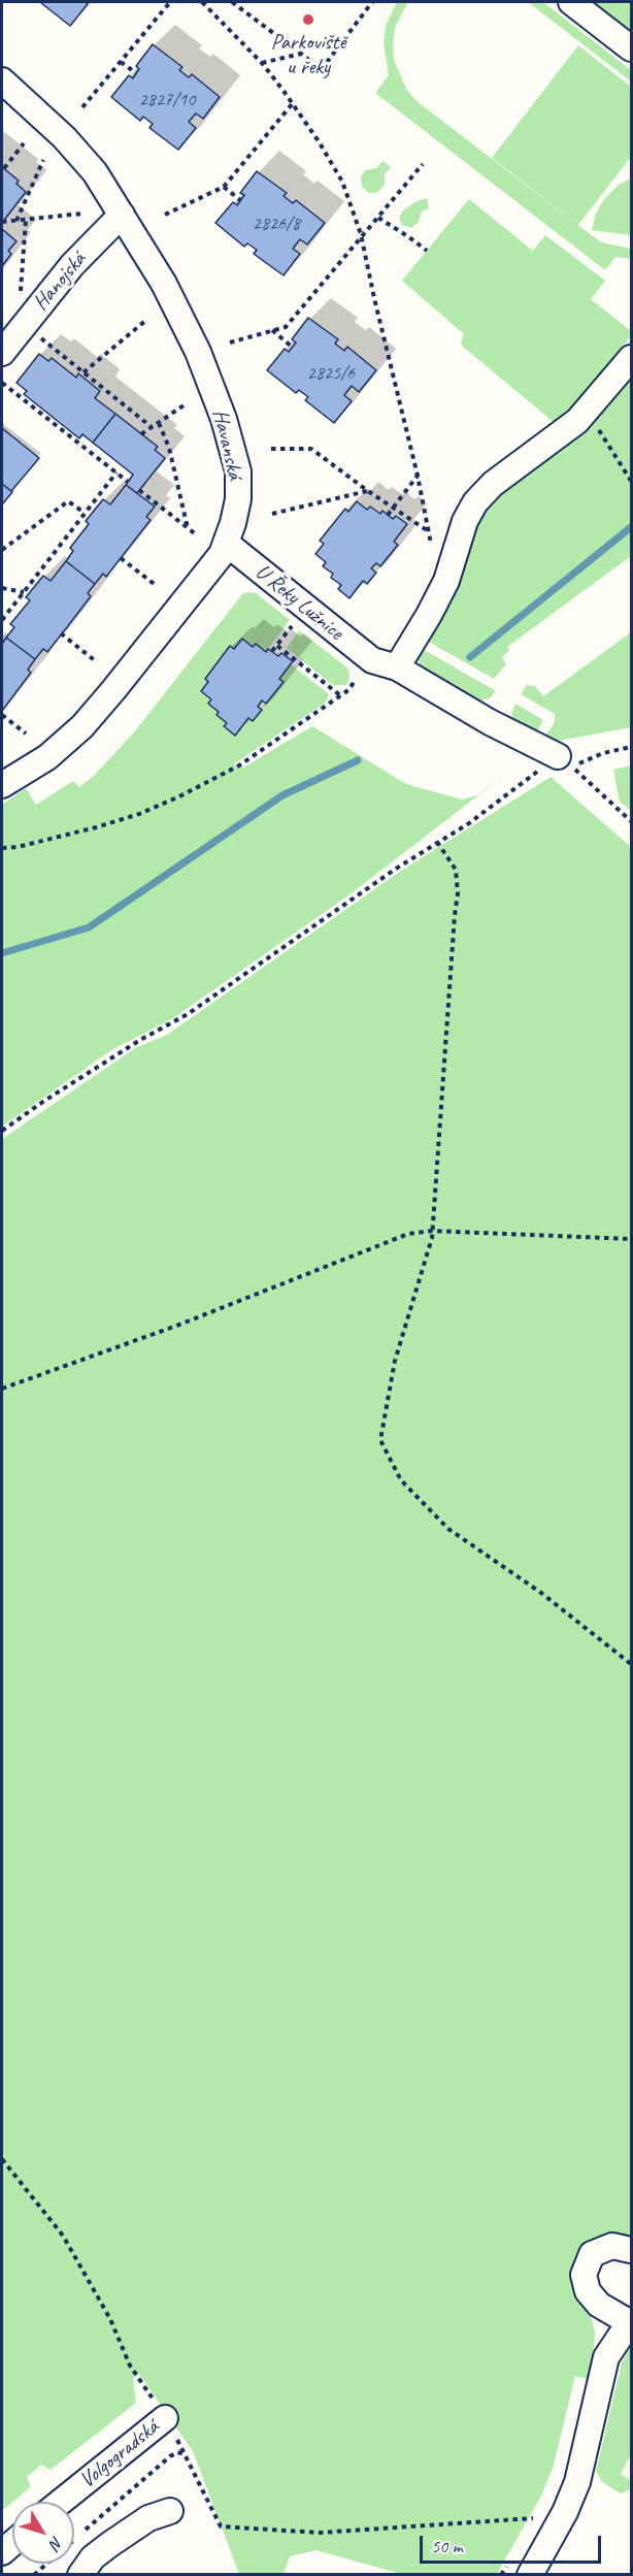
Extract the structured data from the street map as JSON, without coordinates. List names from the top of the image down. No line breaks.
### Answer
{"streets":{"street":["Hanojská","Havanská","U Řeky Lužnice","Volgogradská"]},"crossings":[["Hanojská","Havanská"],["Havanská","U Řeky Lužnice"]],"places":["Parkoviště u řeky"],"house_numbers":["2827/10","2826/8","2825/6"],"scale_bar":"50 m","north":"bottom right"}
